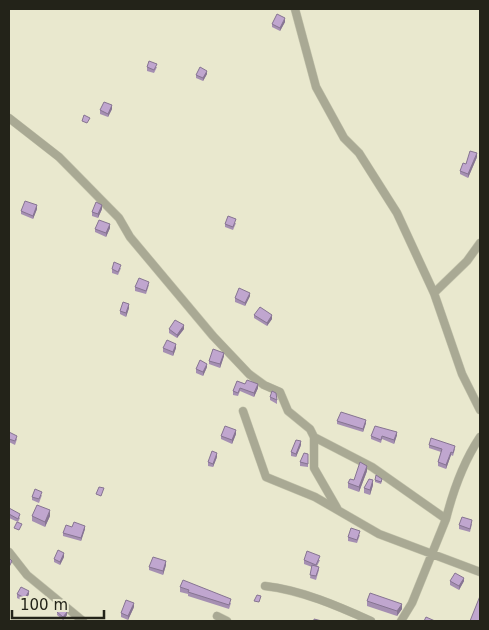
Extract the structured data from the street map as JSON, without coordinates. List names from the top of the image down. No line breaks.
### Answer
{"scale_bar":"100 m"}
